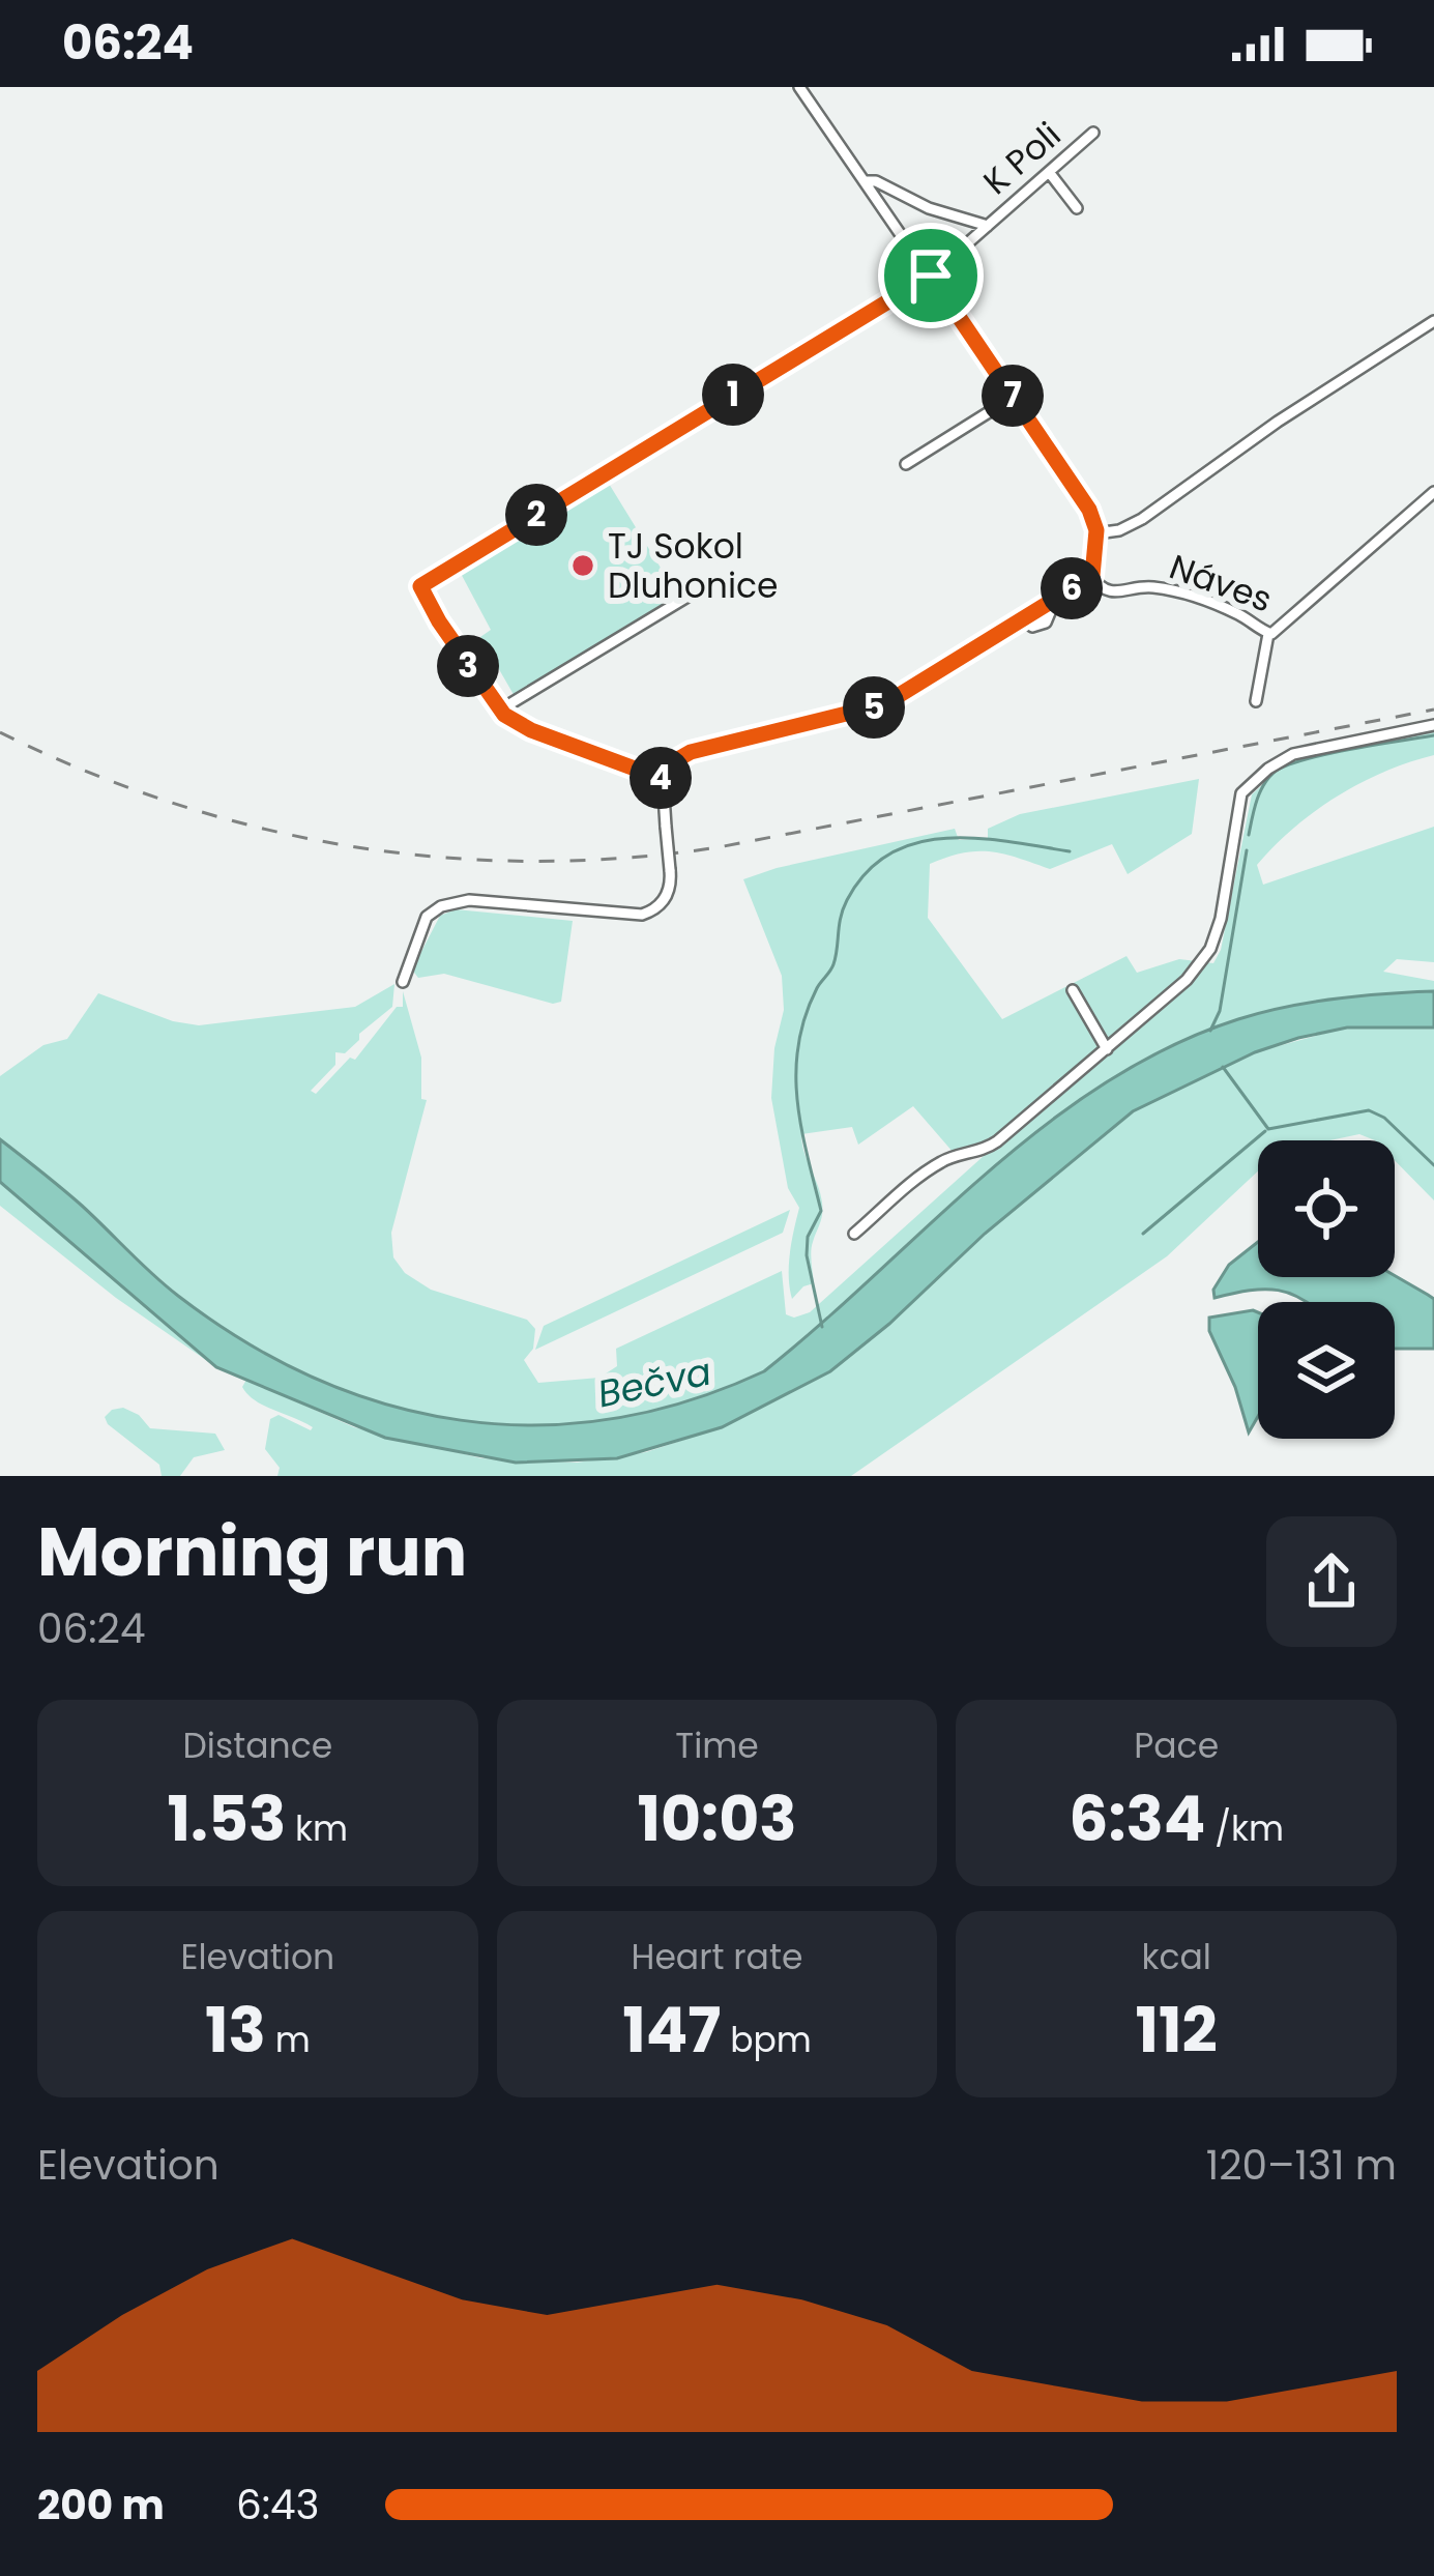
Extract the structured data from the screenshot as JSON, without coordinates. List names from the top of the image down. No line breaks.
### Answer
{"streets":{"street":["K Poli","Náves"]},"water":["Bečva"],"places":["TJ Sokol Dluhonice"],"page":{"status":"06:24","pins":["1","7","2","6","3","5","4"],"heading":["Morning run","06:24"],"stats":[["Distance","1.53 km"],["Time","10:03"],["Pace","6:34 /km"],["Elevation","13 m"],["Heart rate","147 bpm"],["kcal","112"]],"chart":["Elevation","120–131 m"],"list":[{"name":"200 m","note":"6:43"}]}}
